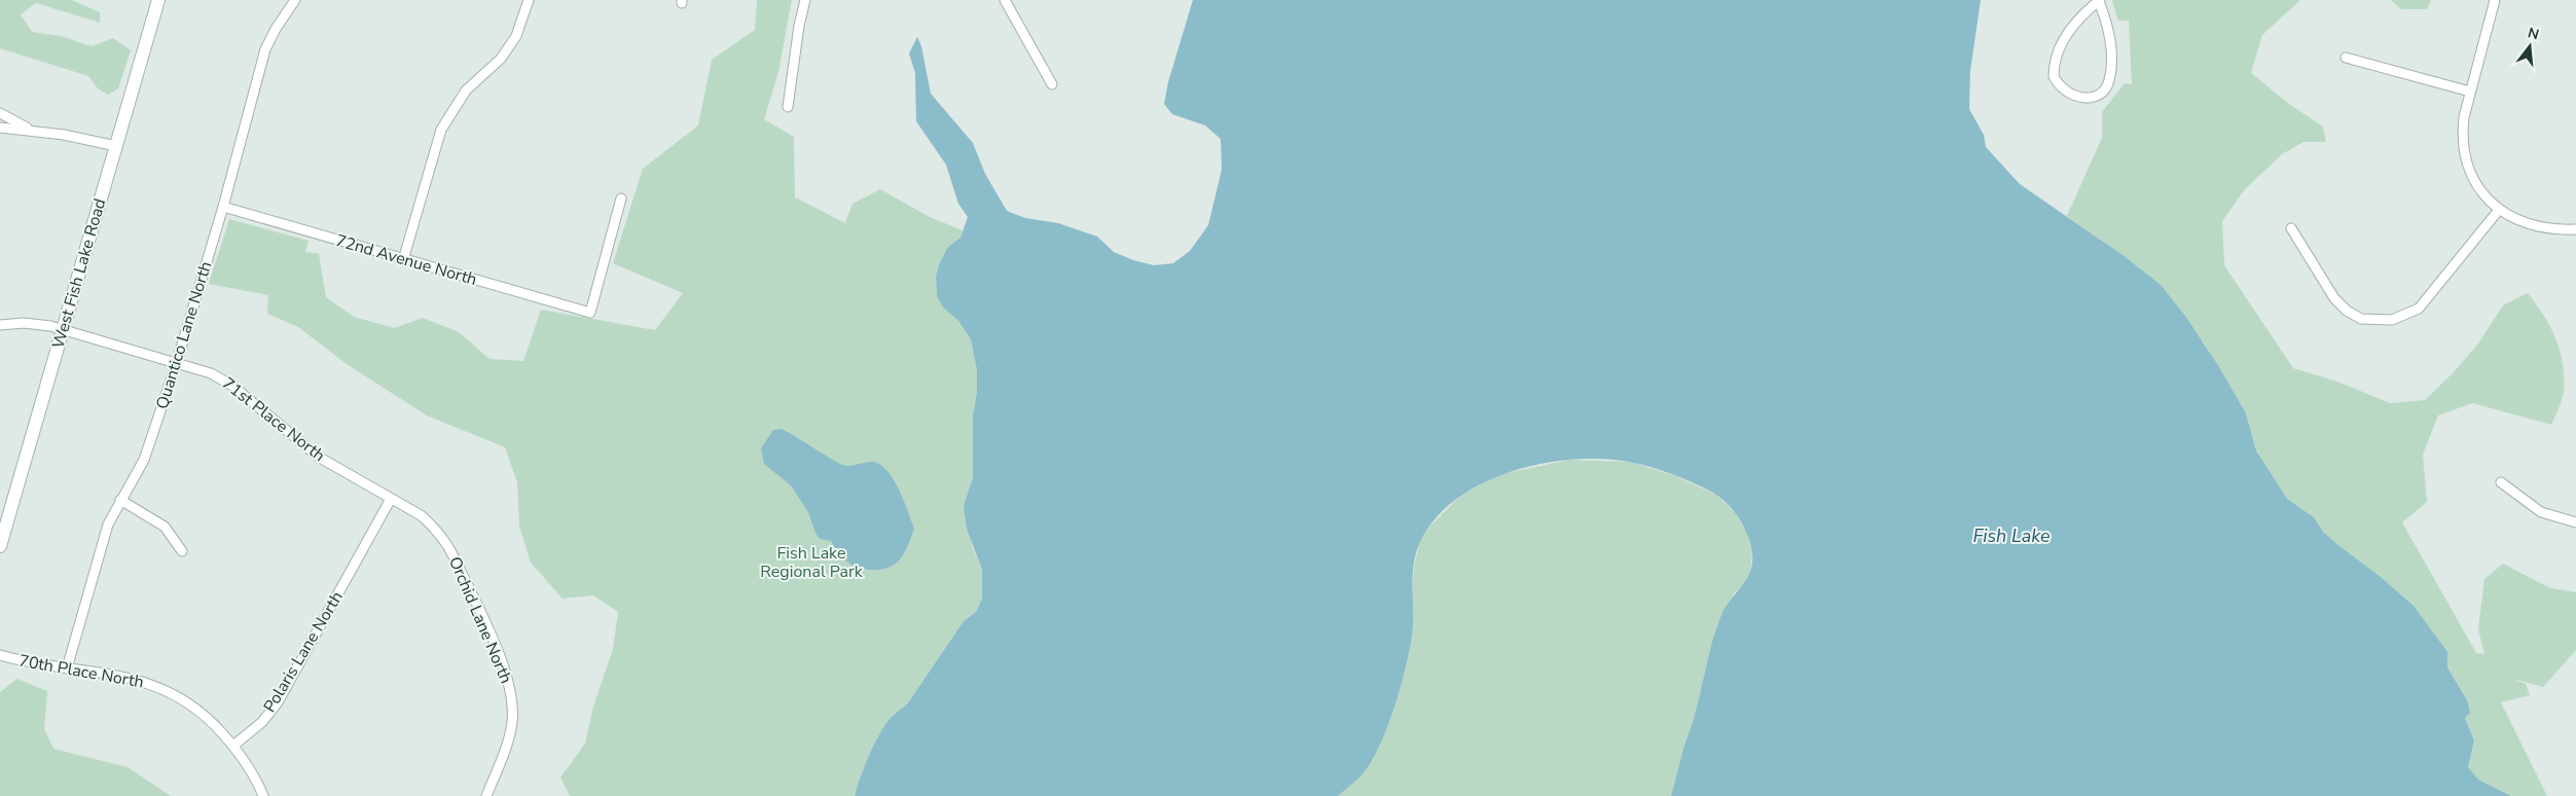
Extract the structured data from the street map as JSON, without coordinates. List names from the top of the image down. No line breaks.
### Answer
{"streets":{"street":["72nd Avenue North","West Fish Lake Road","Quantico Lane North","71st Place North","Orchid Lane North","Polaris Lane North","70th Place North"]},"crossings":[["72nd Avenue North","Quantico Lane North"],["West Fish Lake Road","71st Place North"],["Quantico Lane North","71st Place North"],["Quantico Lane North","70th Place North"],["71st Place North","Orchid Lane North"],["71st Place North","Polaris Lane North"],["Orchid Lane North","Polaris Lane North"],["Polaris Lane North","70th Place North"]],"water":["Fish Lake"],"parks":["Fish Lake Regional Park"],"north":"top"}
